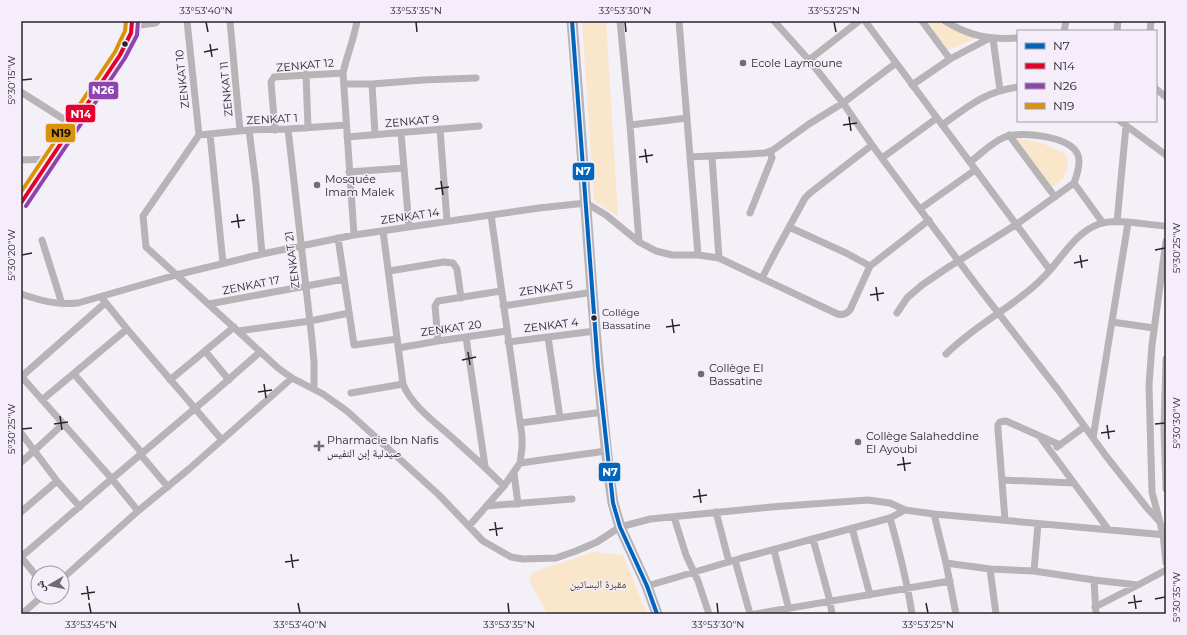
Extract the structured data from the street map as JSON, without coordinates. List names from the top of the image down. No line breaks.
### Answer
{"streets":{"street":["ZENKAT 12","ZENKAT 10","ZENKAT 11","ZENKAT 1","ZENKAT 9","ZENKAT 14","ZENKAT 21","ZENKAT 17","ZENKAT 5","ZENKAT 4","ZENKAT 20"]},"crossings":[["ZENKAT 12","ZENKAT 1"],["ZENKAT 10","ZENKAT 1"],["ZENKAT 11","ZENKAT 1"],["ZENKAT 1","ZENKAT 21"],["ZENKAT 14","ZENKAT 21"],["ZENKAT 21","ZENKAT 17"]],"parks":["مقبرة البساتين"],"places":{"other":["Ecole Laymoune","Mosquée Imam Malek","Collége Bassatine","Collège El Bassatine","Collège Salaheddine El Ayoubi"],"health":["Pharmacie Ibn Nafis صيدلية إبن النفيس"]},"lines":["transit line N7","transit line N14","transit line N26","transit line N19"],"legend":["N7","N14","N26","N19"],"north":"left","coordinates":["33°53'40\"N","33°53'35\"N","33°53'30\"N","33°53'25\"N","5°30'15\"W","5°30'25\"W","5°30'20\"W","5°30'30\"W","5°30'35\"W","33°53'45\"N"]}
